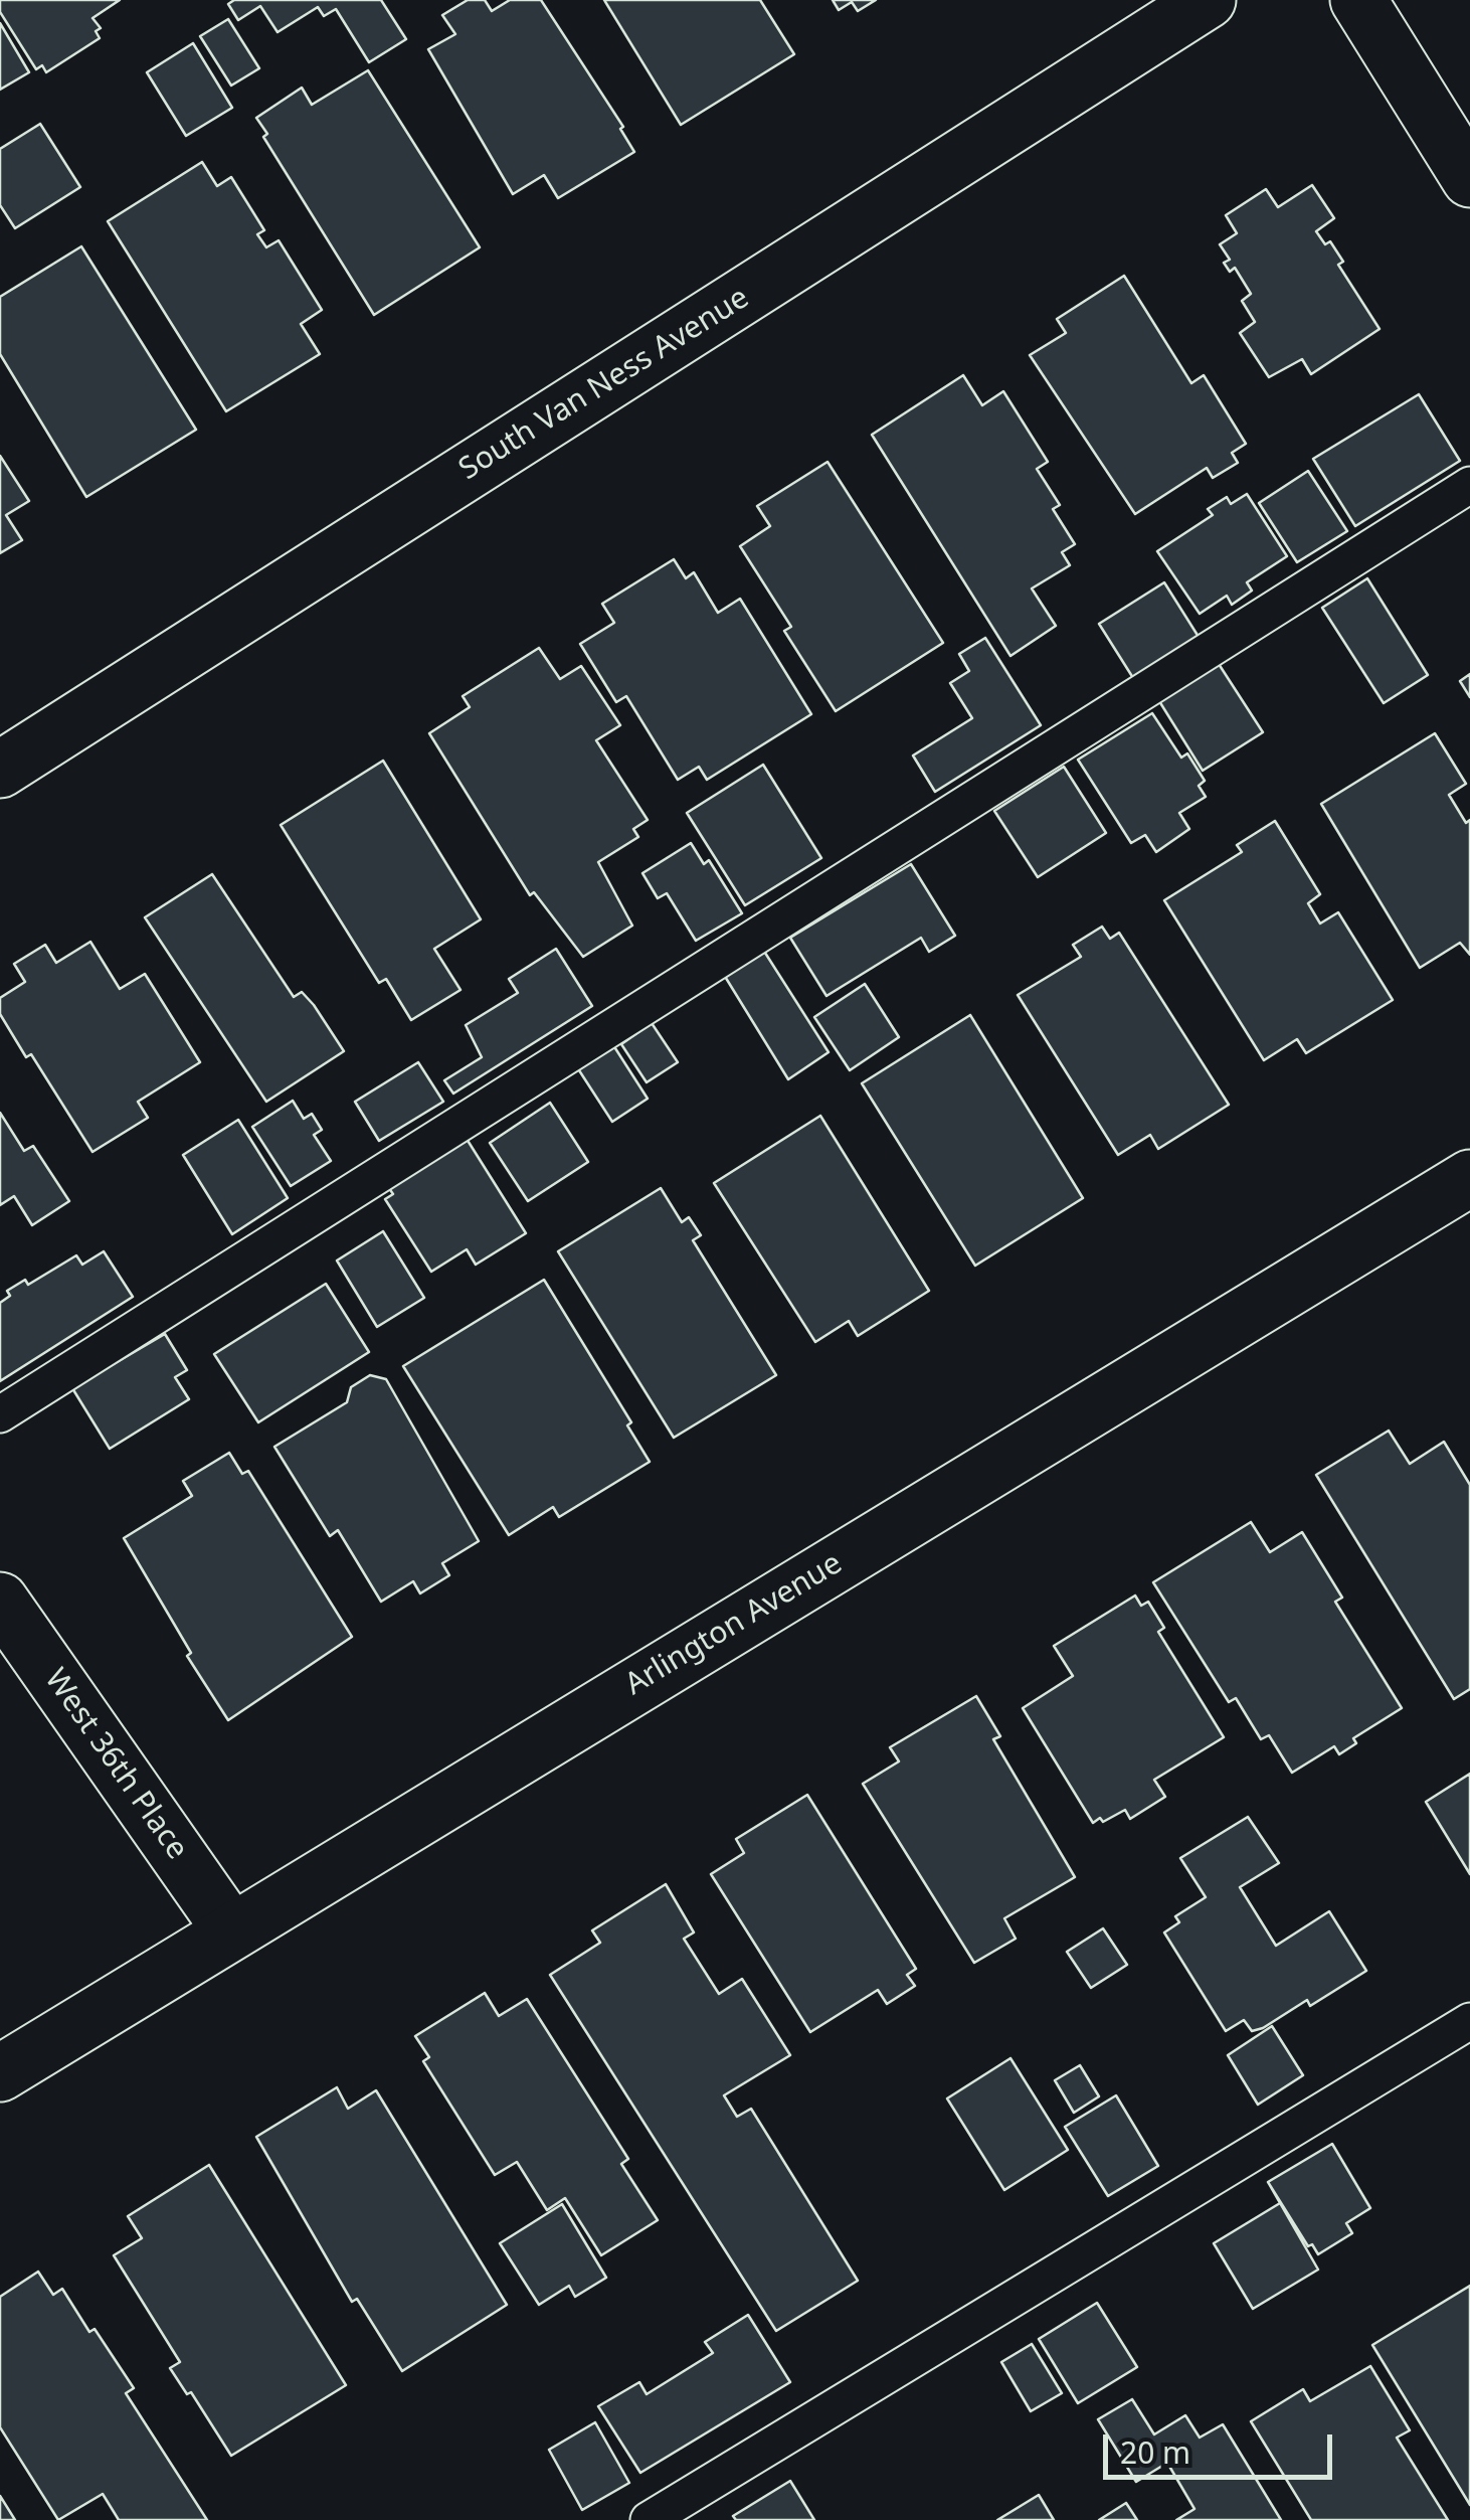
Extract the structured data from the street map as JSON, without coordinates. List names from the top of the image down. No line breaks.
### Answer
{"streets":{"street":["South Van Ness Avenue","Arlington Avenue","West 36th Place"]},"crossings":[["Arlington Avenue","West 36th Place"]],"scale_bar":"20 m"}
